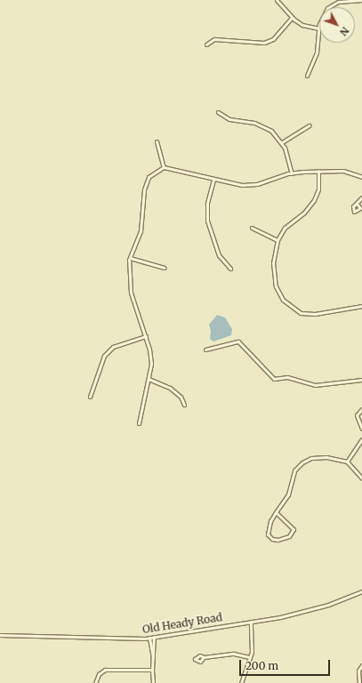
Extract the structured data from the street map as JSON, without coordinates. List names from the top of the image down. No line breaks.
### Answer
{"streets":{"street":["Old Heady Road"]},"scale_bar":"200 m","north":"bottom right"}
